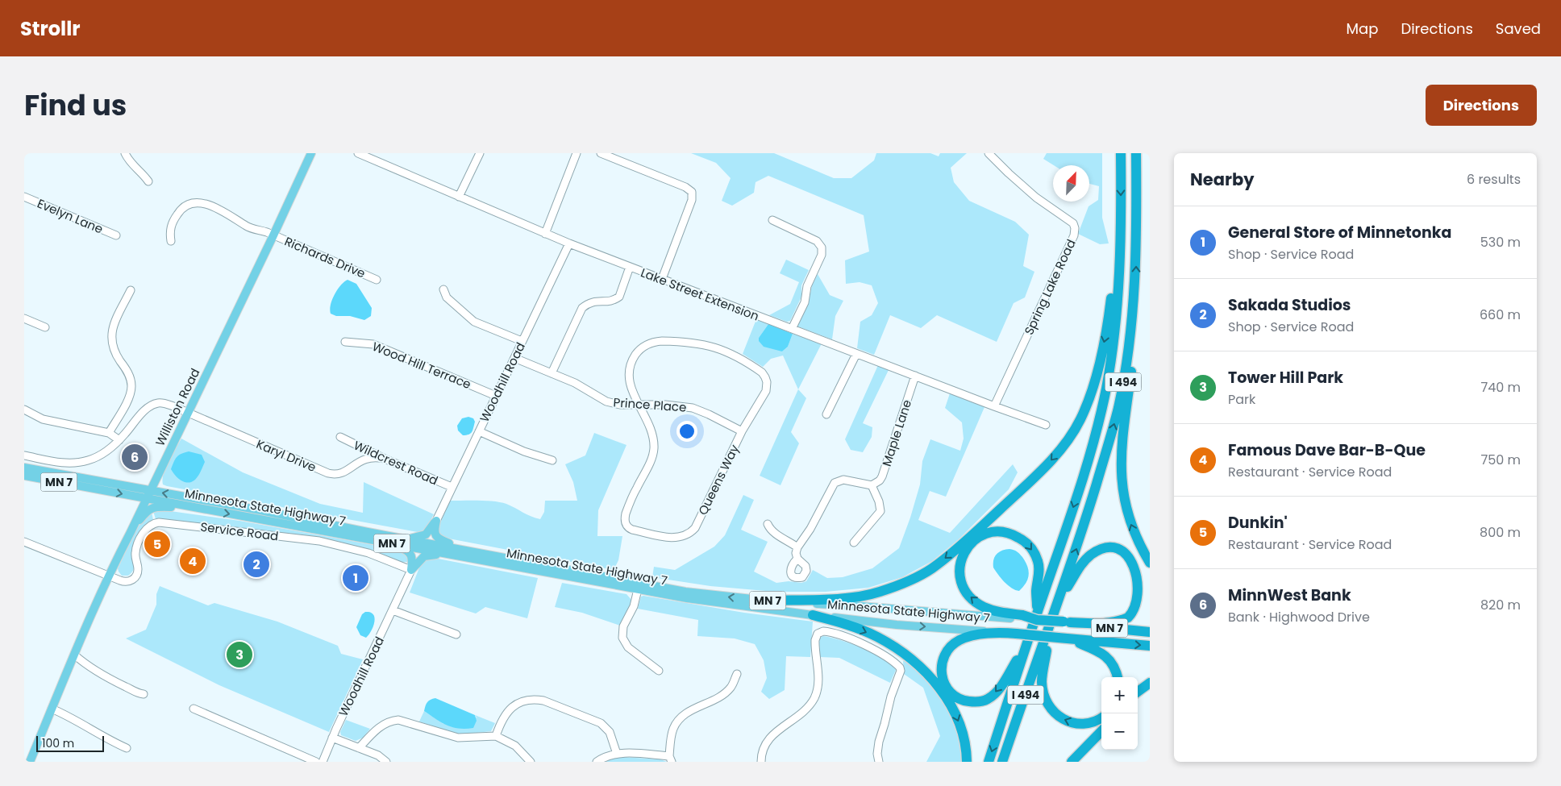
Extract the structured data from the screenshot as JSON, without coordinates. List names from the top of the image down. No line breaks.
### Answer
{"streets":{"highway":["I 494","MN 7","Minnesota State Highway 7"],"main road":["Williston Road"],"street":["Evelyn Lane","Richards Drive","Spring Lake Road","Lake Street Extension","Wood Hill Terrace","Woodhill Road","Prince Place","Maple Lane","Karyl Drive","Wildcrest Road","Queens Way","Service Road"]},"crossings":[["Richards Drive","Williston Road"],["Spring Lake Road","Lake Street Extension"],["Lake Street Extension","Woodhill Road"],["Lake Street Extension","Maple Lane"],["Wood Hill Terrace","Woodhill Road"],["Woodhill Road","Prince Place"],["Woodhill Road","Wildcrest Road"],["Woodhill Road","Service Road"],["I 494","MN 7"],["I 494","Minnesota State Highway 7"],["Prince Place","Queens Way"],["Williston Road","Karyl Drive"],["Williston Road","Minnesota State Highway 7"],["Williston Road","Service Road"],["Karyl Drive","Wildcrest Road"],["MN 7","Minnesota State Highway 7"]],"scale_bar":"100 m","north":"top right","page":{"header":"Strollr","nav":["Map","Directions","Saved"],"title":"Find us","buttons":"Directions","heading":["Nearby","6 results"],"list":[{"mark":"1","name":"General Store of Minnetonka","note":"Shop · Service Road","value":"530 m"},{"mark":"2","name":"Sakada Studios","note":"Shop · Service Road","value":"660 m"},{"mark":"3","name":"Tower Hill Park","note":"Park","value":"740 m"},{"mark":"4","name":"Famous Dave Bar-B-Que","note":"Restaurant · Service Road","value":"750 m"},{"mark":"5","name":"Dunkin'","note":"Restaurant · Service Road","value":"800 m"},{"mark":"6","name":"MinnWest Bank","note":"Bank · Highwood Drive","value":"820 m"}],"pins":["6","5","4","2","1","3"],"map_buttons":["+","−"],"scale":"100 m"}}
